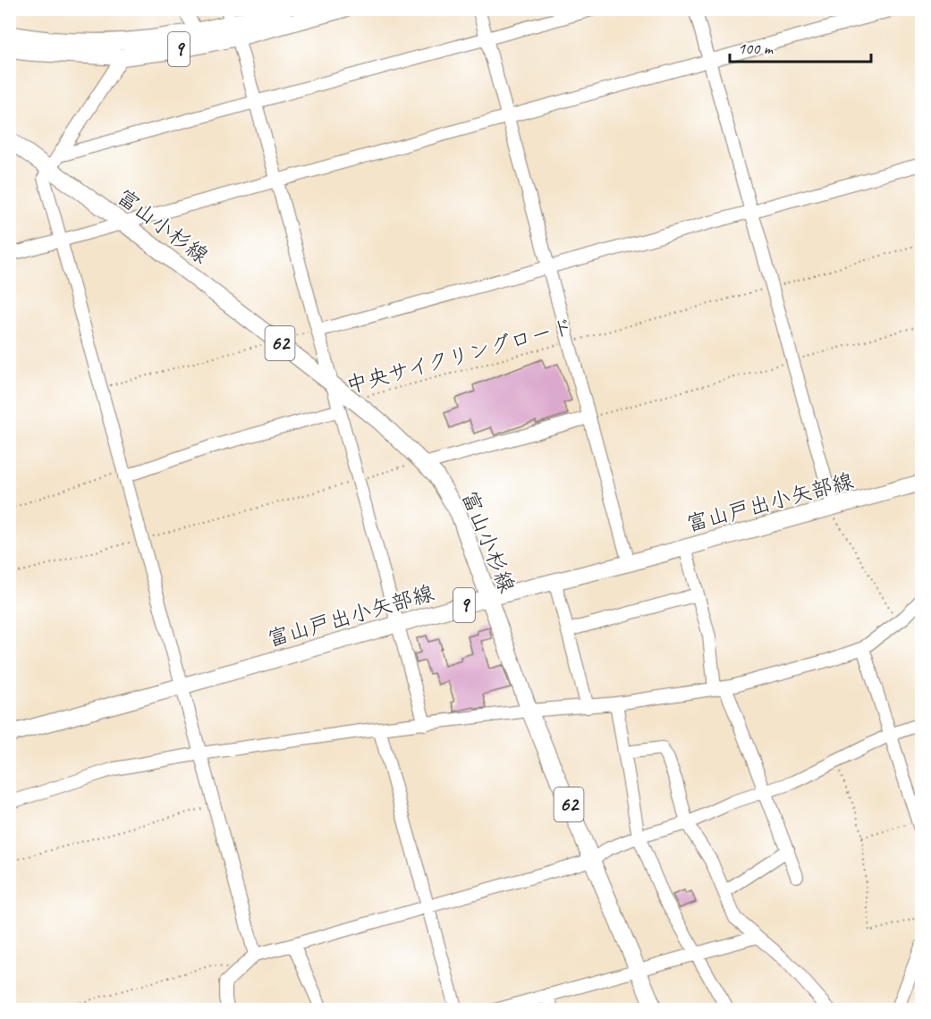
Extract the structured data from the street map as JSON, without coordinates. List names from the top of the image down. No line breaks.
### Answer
{"streets":{"main road":["9","富山小杉線","62","富山戸出小矢部線"],"path":["中央サイクリングロード"]},"crossings":[["富山小杉線","中央サイクリングロード"],["富山小杉線","富山戸出小矢部線"]],"scale_bar":"100 m"}
